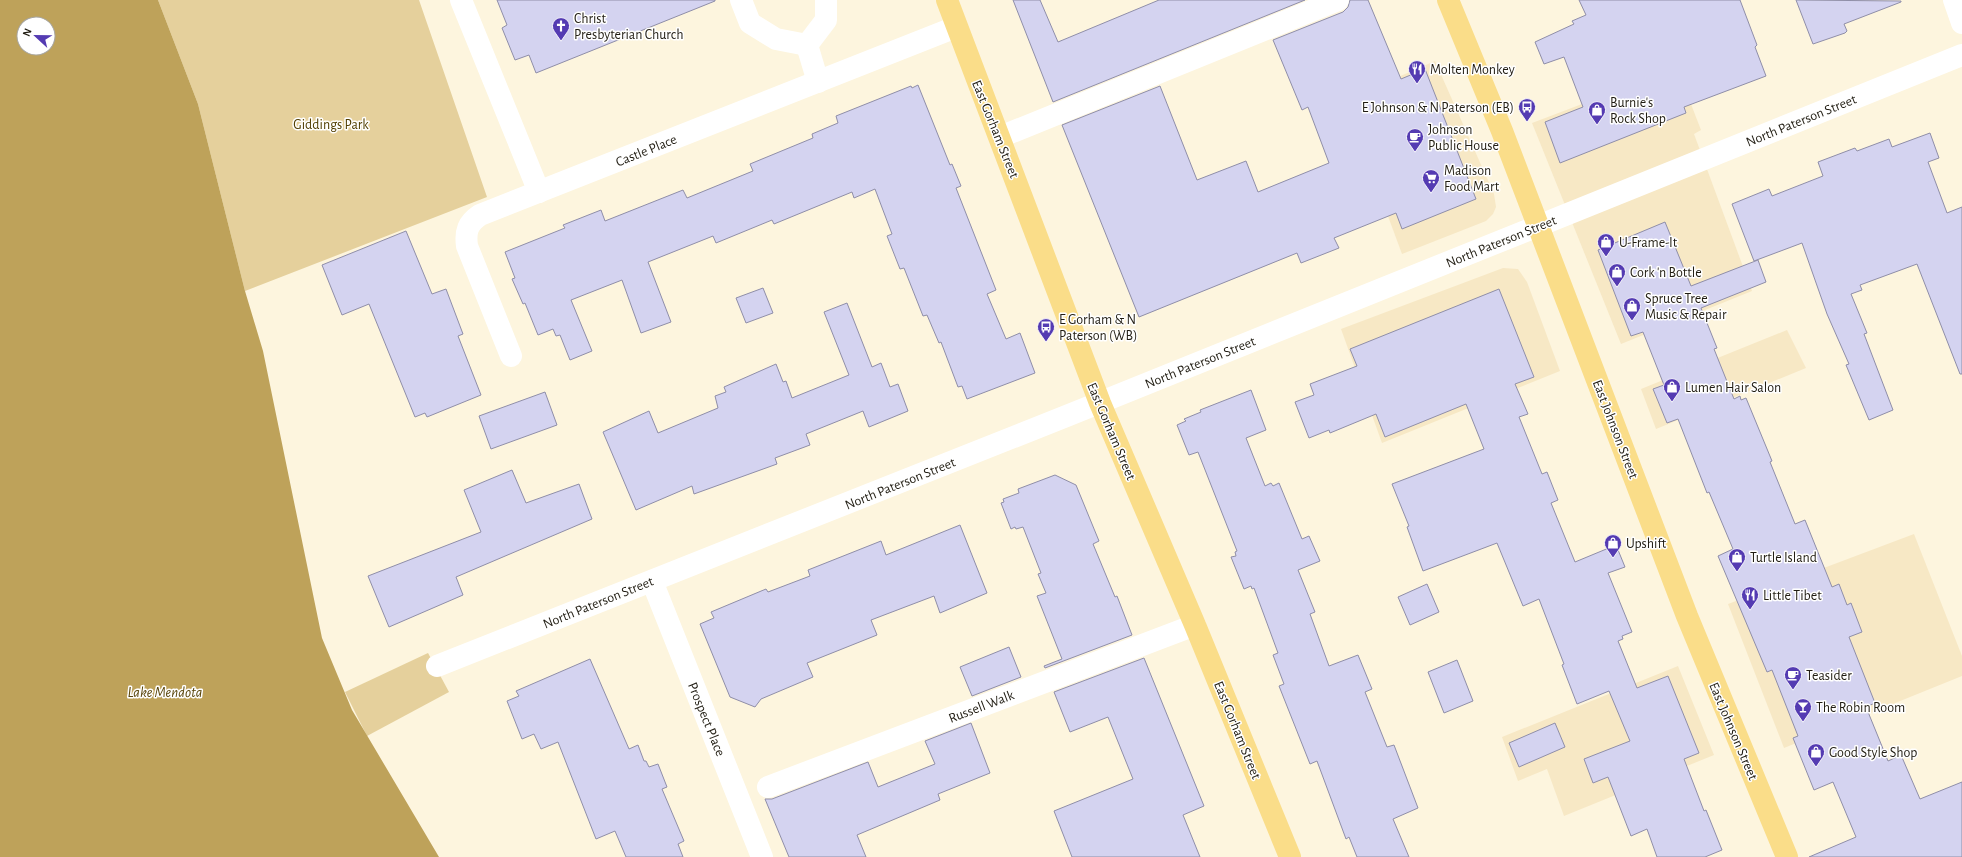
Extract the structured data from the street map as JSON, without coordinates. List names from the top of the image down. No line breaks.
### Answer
{"streets":{"main road":["East Gorham Street","East Johnson Street"],"street":["North Paterson Street","Castle Place","Russell Walk","Prospect Place"]},"crossings":[["North Paterson Street","East Gorham Street"],["North Paterson Street","East Johnson Street"],["North Paterson Street","Prospect Place"],["East Gorham Street","Castle Place"],["East Gorham Street","Russell Walk"],["Russell Walk","Prospect Place"]],"water":["Lake Mendota"],"parks":["Giddings Park"],"places":{"church":["Christ Presbyterian Church"],"restaurant":["Molten Monkey","Little Tibet"],"bus stop":["E Johnson & N Paterson (EB)","E Gorham & N Paterson (WB)"],"shop":["Burnie's Rock Shop","U-Frame-It","Cork 'n Bottle","Spruce Tree Music & Repair","Lumen Hair Salon","Upshift","Turtle Island","Good Style Shop"],"cafe":["Johnson Public House","Teasider"],"supermarket":["Madison Food Mart"],"bar":["The Robin Room"]},"north":"left"}
